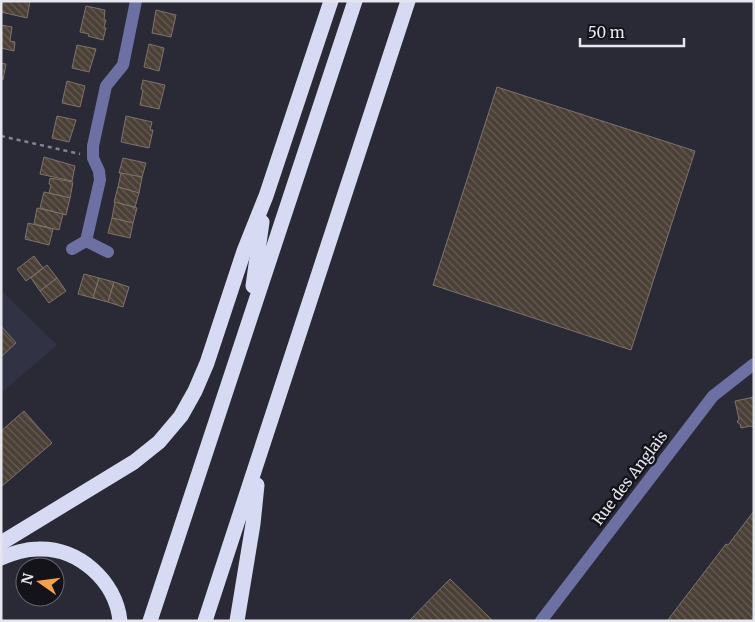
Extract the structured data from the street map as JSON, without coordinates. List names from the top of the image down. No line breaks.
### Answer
{"streets":{"street":["Rue des Anglais"]},"scale_bar":"50 m","north":"left"}
